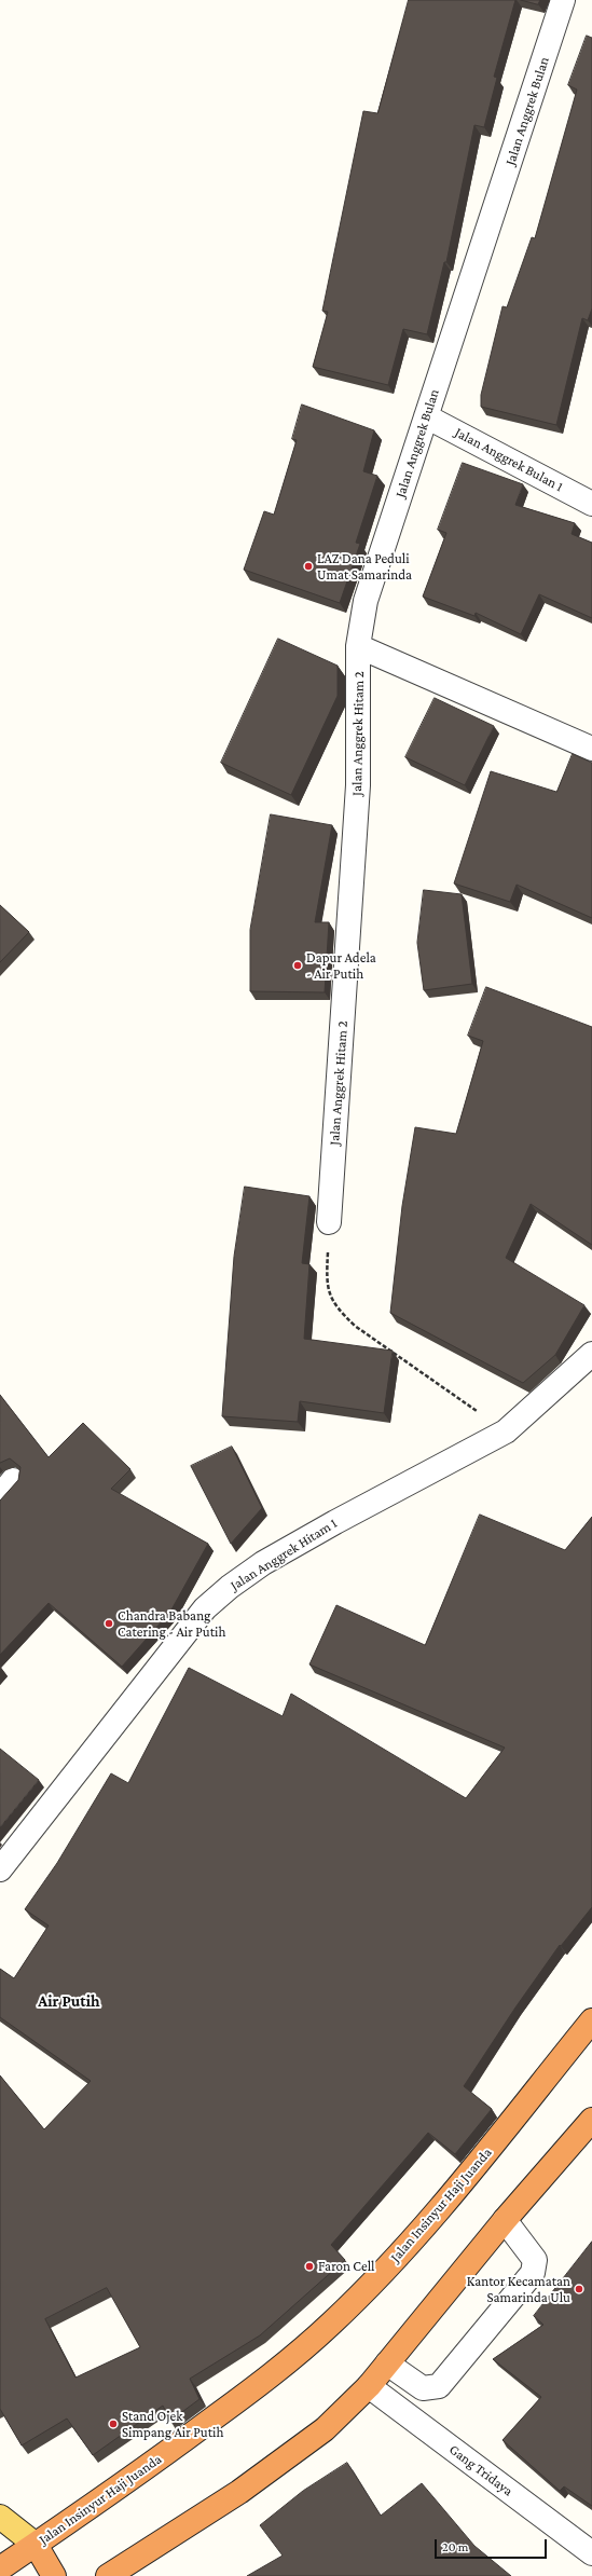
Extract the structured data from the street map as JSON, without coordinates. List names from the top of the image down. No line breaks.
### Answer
{"streets":{"highway":["Jalan Insinyur Haji Juanda"],"street":["Jalan Anggrek Bulan","Jalan Anggrek Bulan 1","Jalan Anggrek Hitam 2","Jalan Anggrek Hitam 1","Gang Tridaya"]},"crossings":[["Jalan Anggrek Bulan","Jalan Anggrek Bulan 1"],["Jalan Anggrek Bulan","Jalan Anggrek Hitam 2"]],"districts":["Air Putih"],"places":["LAZ Dana Peduli Umat Samarinda","Dapur Adela - Air Putih","Chandra Babang Catering - Air Putih","Faron Cell","Kantor Kecamatan Samarinda Ulu","Stand Ojek Simpang Air Putih"],"scale_bar":"20 m"}
